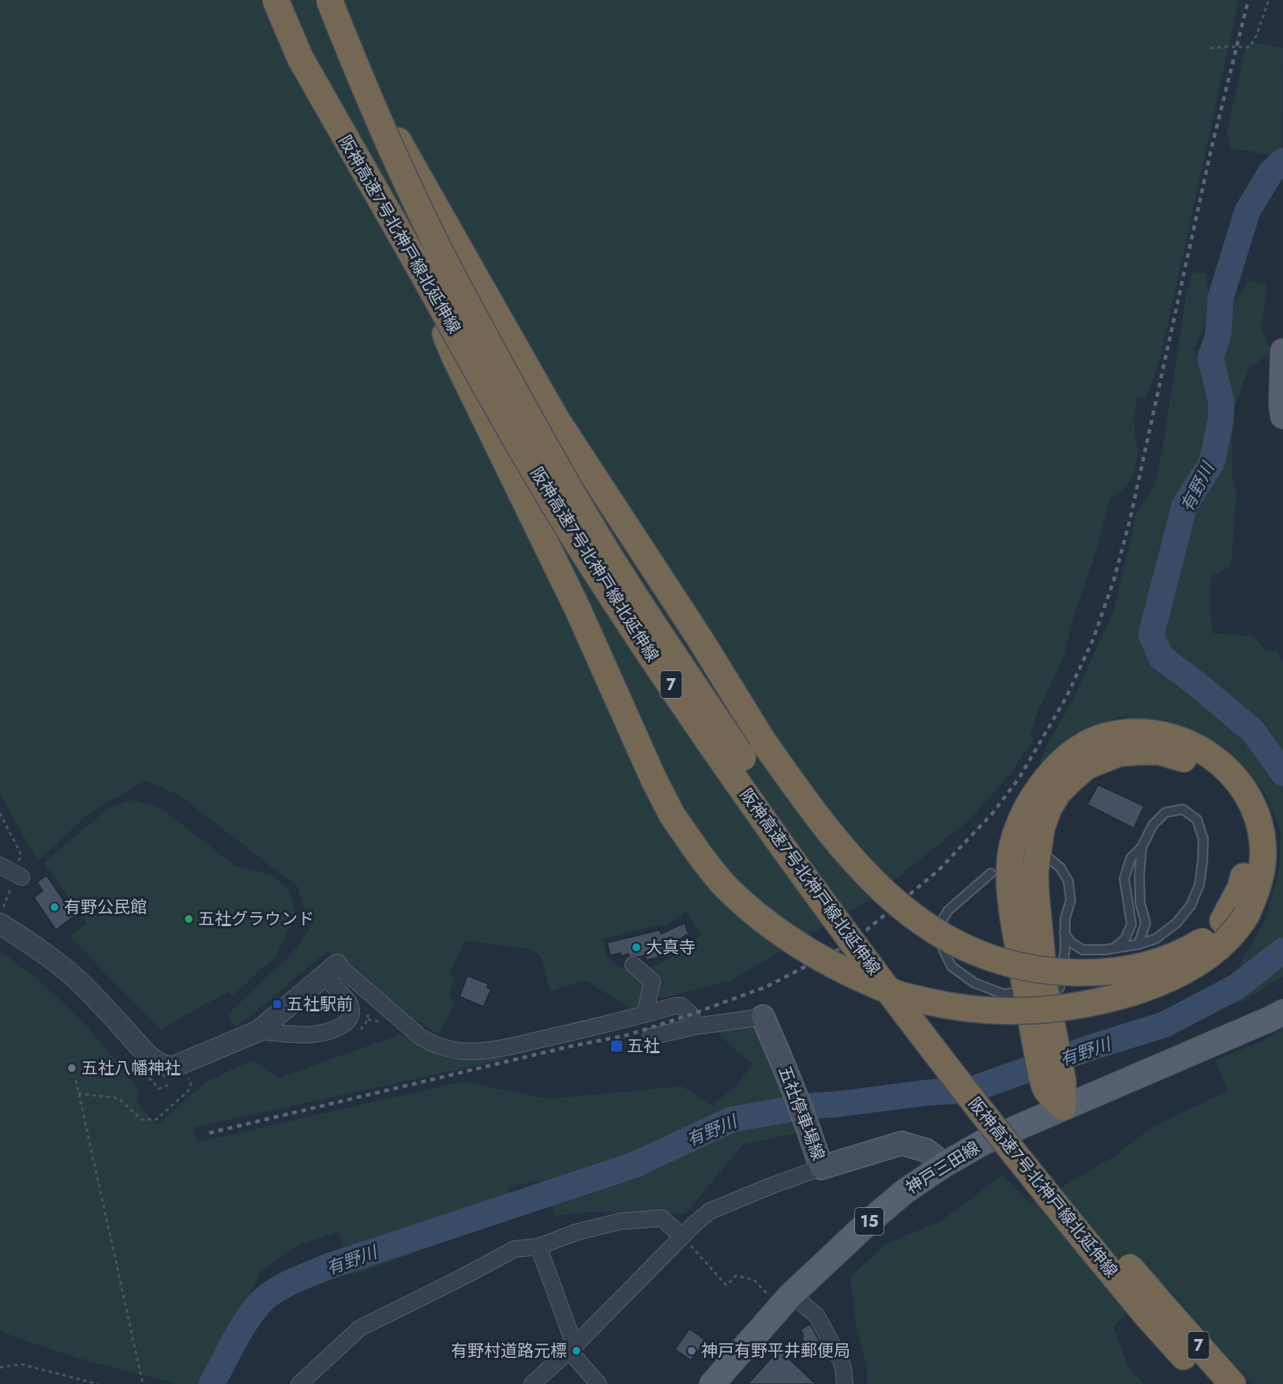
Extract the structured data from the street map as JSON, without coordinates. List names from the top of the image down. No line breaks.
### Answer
{"streets":{"highway":["阪神高速７号北神戸線北延伸線","7"],"main road":["五社停車場線","神戸三田線","15"]},"crossings":[["阪神高速７号北神戸線北延伸線","7"],["五社停車場線","神戸三田線"]],"water":["有野川"],"places":{"other":["有野公民館","五社グラウンド","大真寺","五社八幡神社","有野村道路元標","神戸有野平井郵便局"],"transit":["五社駅前","五社"]}}
